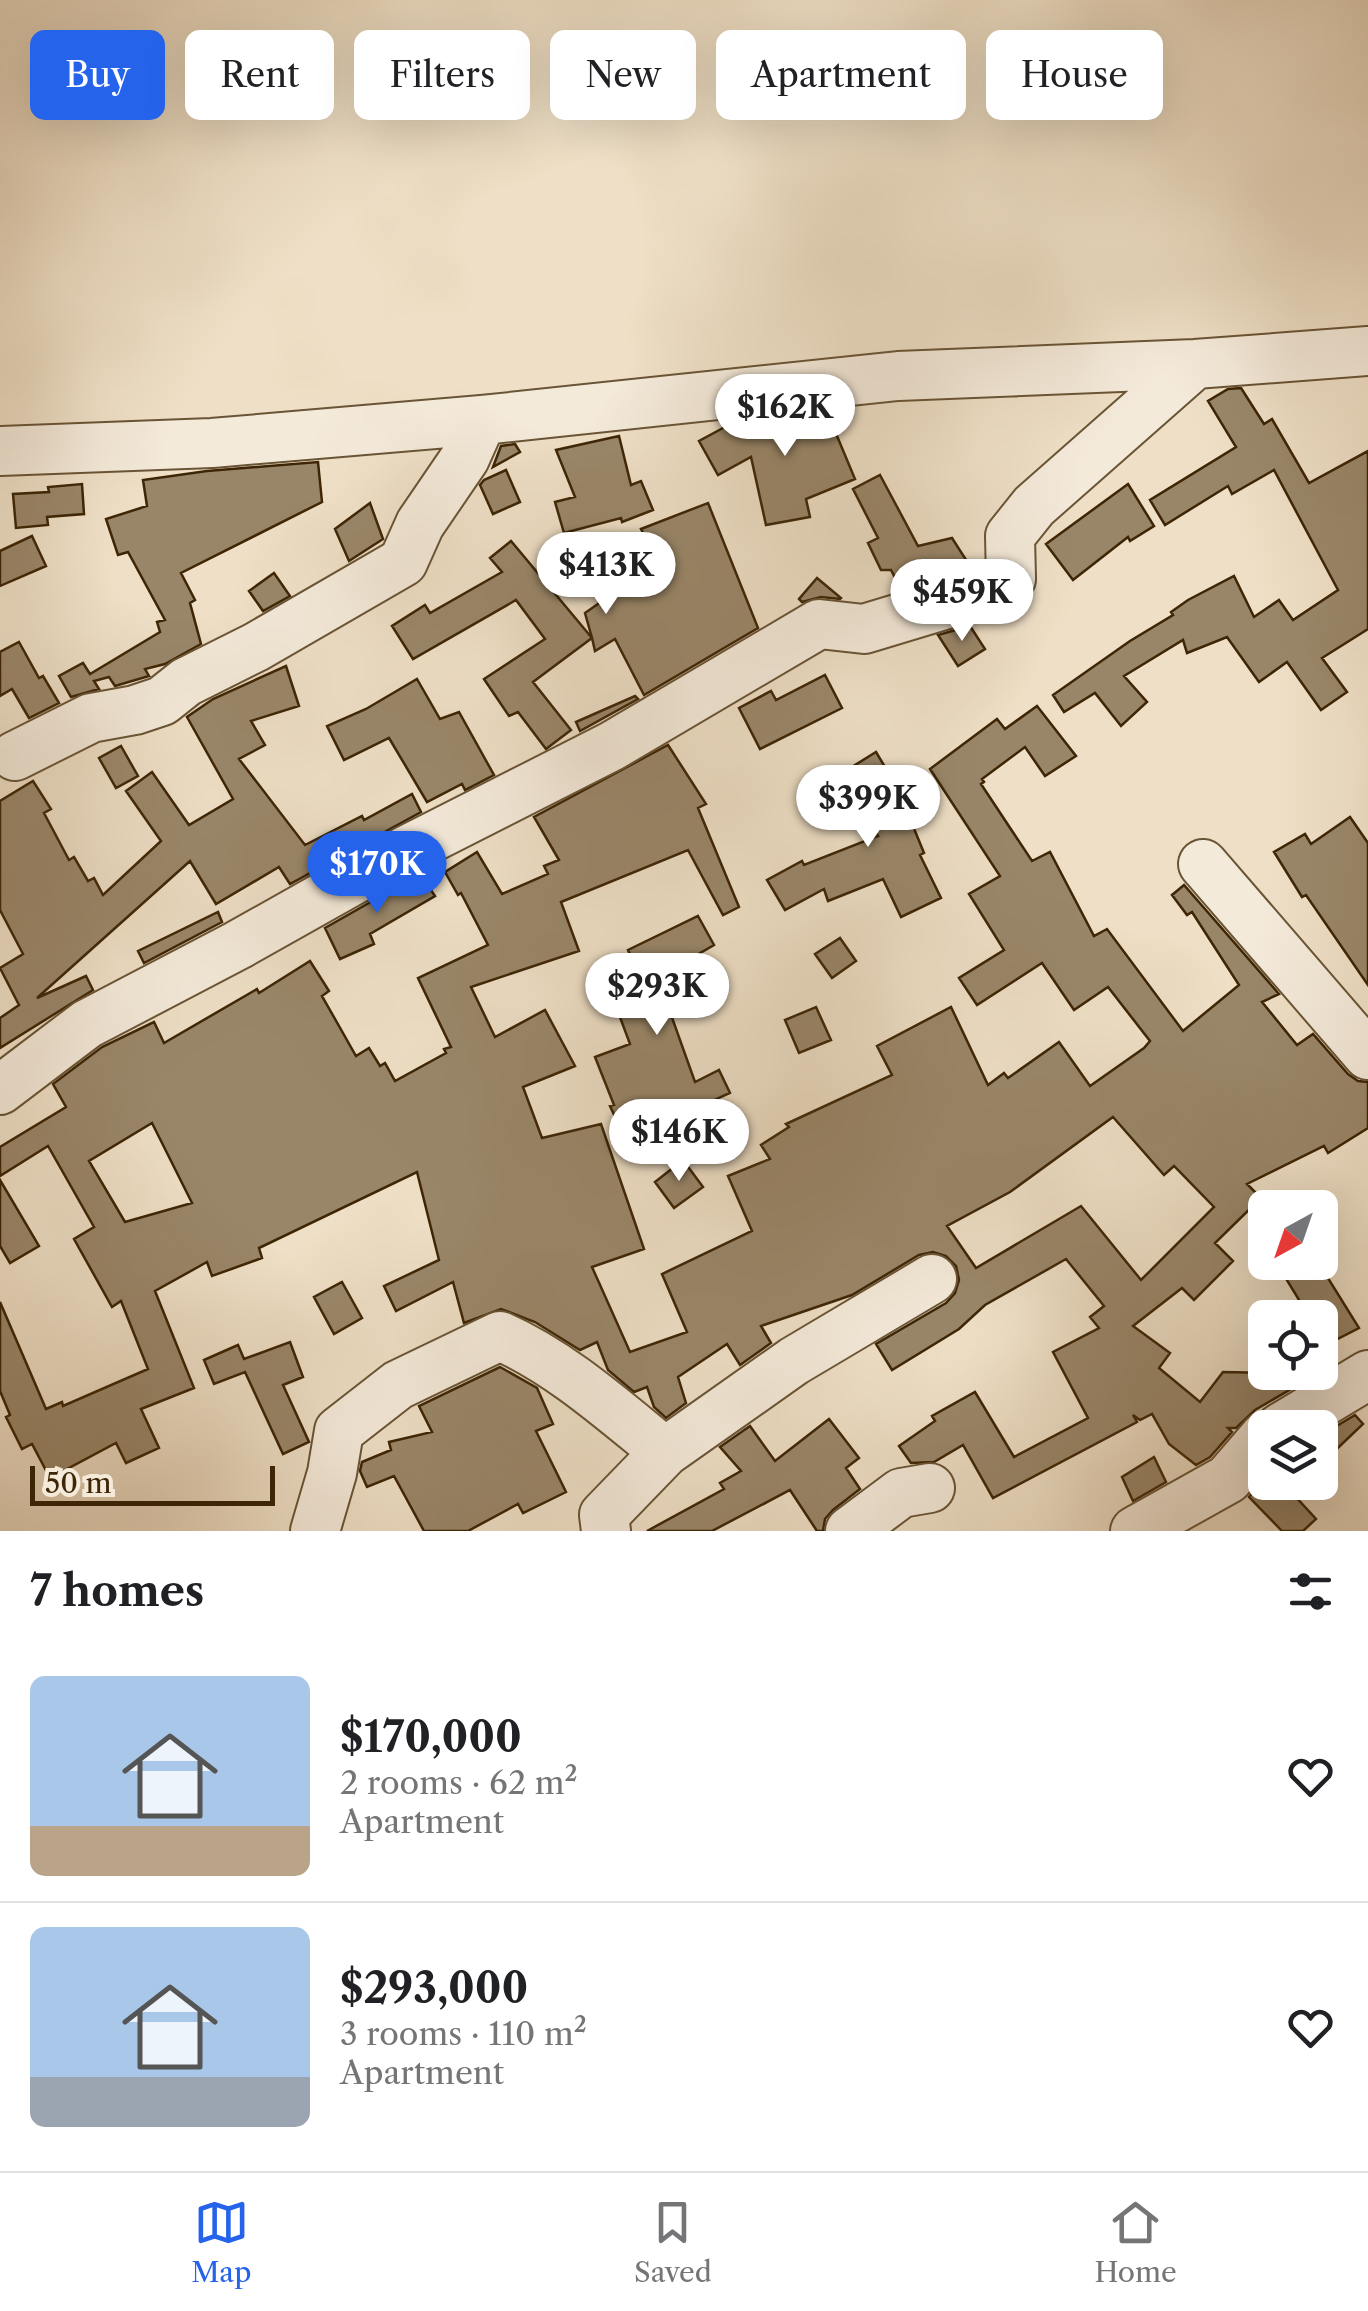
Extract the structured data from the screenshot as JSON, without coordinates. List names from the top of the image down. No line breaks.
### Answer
{"scale_bar":"50 m","north":"bottom left","page":{"chip":["Buy","Rent","Filters","New","Apartment","House"],"price":["$162K","$413K","$459K","$399K","$170K","$293K","$146K"],"scale":"50 m","heading":"7 homes","list":[{"name":"$170,000","note":"2 rooms · 62 m² · Apartment"},{"name":"$293,000","note":"3 rooms · 110 m² · Apartment"}],"tabs":["Map","Saved","Home"]}}
